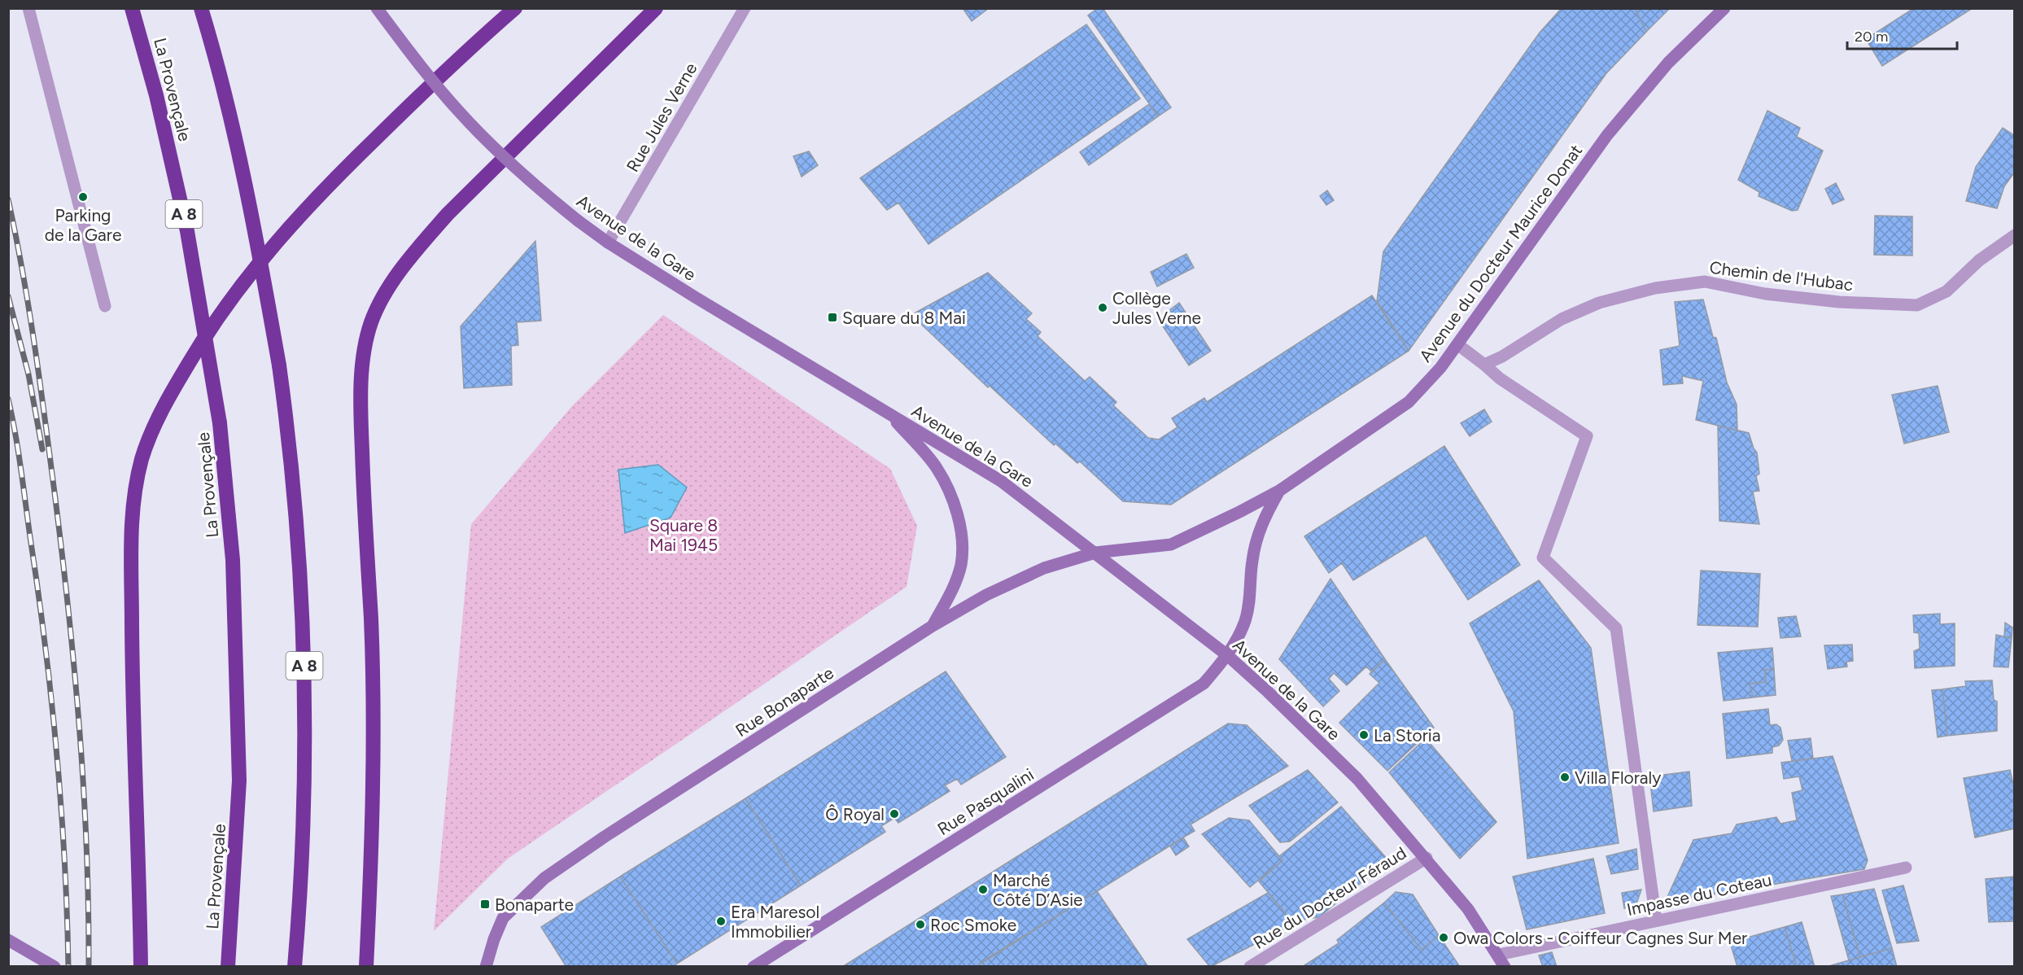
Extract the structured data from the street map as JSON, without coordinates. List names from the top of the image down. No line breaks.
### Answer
{"streets":{"highway":["La Provençale","A 8"],"main road":["Avenue de la Gare","Avenue du Docteur Maurice Donat","Rue Bonaparte","Rue Pasqualini"],"street":["Rue Jules Verne","Chemin de l'Hubac","Impasse du Coteau","Rue du Docteur Féraud"]},"crossings":[["Rue Jules Verne","Avenue de la Gare"],["Avenue de la Gare","Avenue du Docteur Maurice Donat"],["Avenue de la Gare","Rue Bonaparte"],["Avenue de la Gare","Rue Pasqualini"],["Avenue de la Gare","Impasse du Coteau"],["Avenue de la Gare","Rue du Docteur Féraud"],["Avenue du Docteur Maurice Donat","Rue Bonaparte"],["Avenue du Docteur Maurice Donat","Rue Pasqualini"]],"parks":["Square 8 Mai 1945"],"places":{"other":["Parking de la Gare","Collège Jules Verne","La Storia","Villa Floraly","Ô Royal","Marché Côté D’Asie","Era Maresol Immobilier","Roc Smoke","Owa Colors - Coiffeur Cagnes Sur Mer"],"transit":["Square du 8 Mai","Bonaparte"]},"scale_bar":"20 m"}
